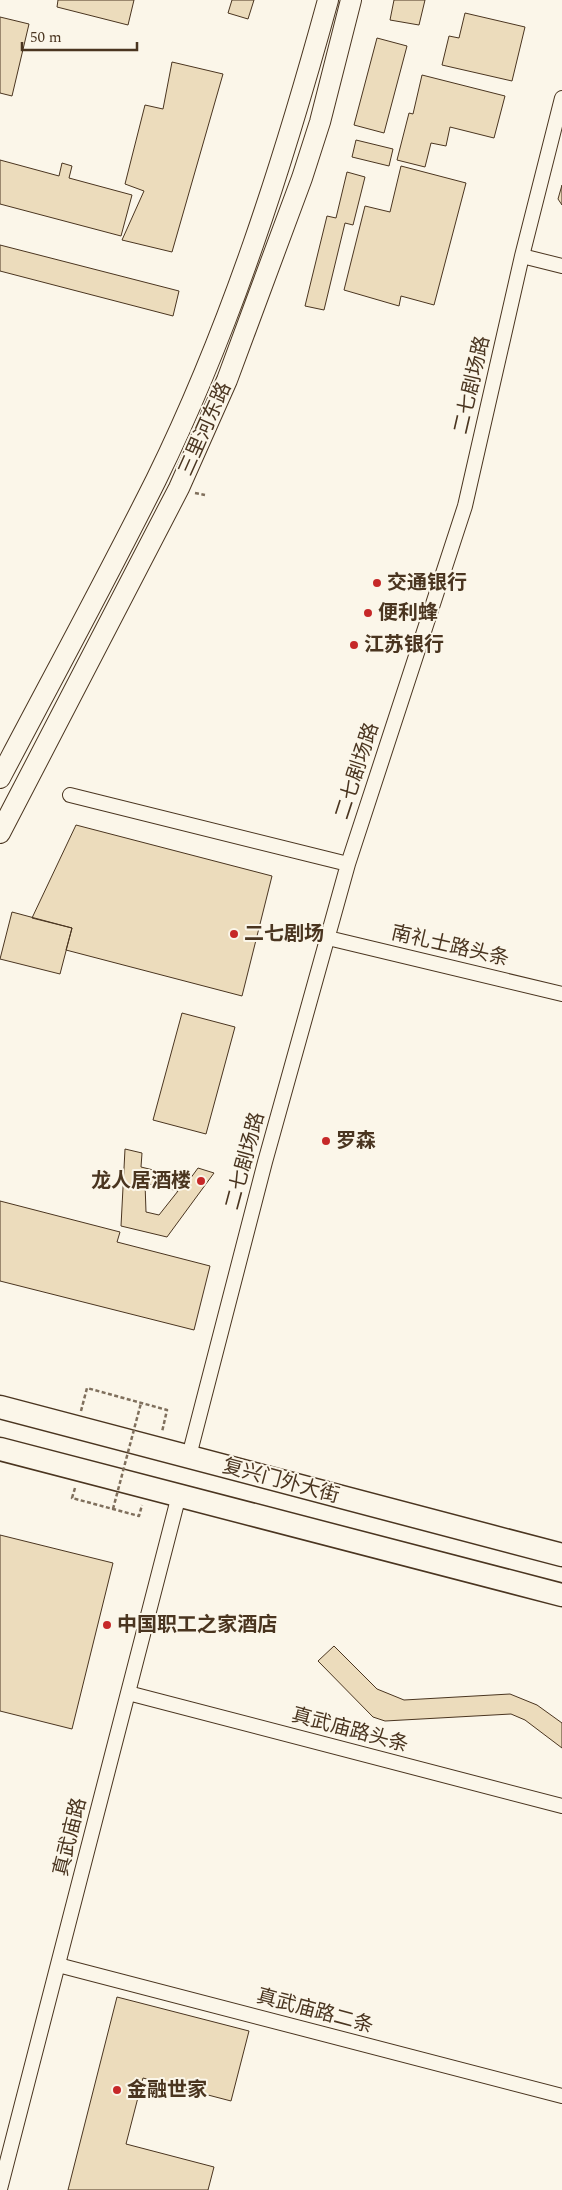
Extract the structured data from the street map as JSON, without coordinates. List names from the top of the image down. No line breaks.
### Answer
{"streets":{"highway":["复兴门外大街"],"main road":["三里河东路"],"street":["二七剧场路","南礼士路头条","真武庙路头条","真武庙路","真武庙路二条"]},"crossings":[["二七剧场路","南礼士路头条"],["二七剧场路","复兴门外大街"],["复兴门外大街","真武庙路"],["真武庙路头条","真武庙路"],["真武庙路","真武庙路二条"]],"places":["交通银行","便利蜂","江苏银行","二七剧场","罗森","龙人居酒楼","中国职工之家酒店","金融世家"],"scale_bar":"50 m"}
